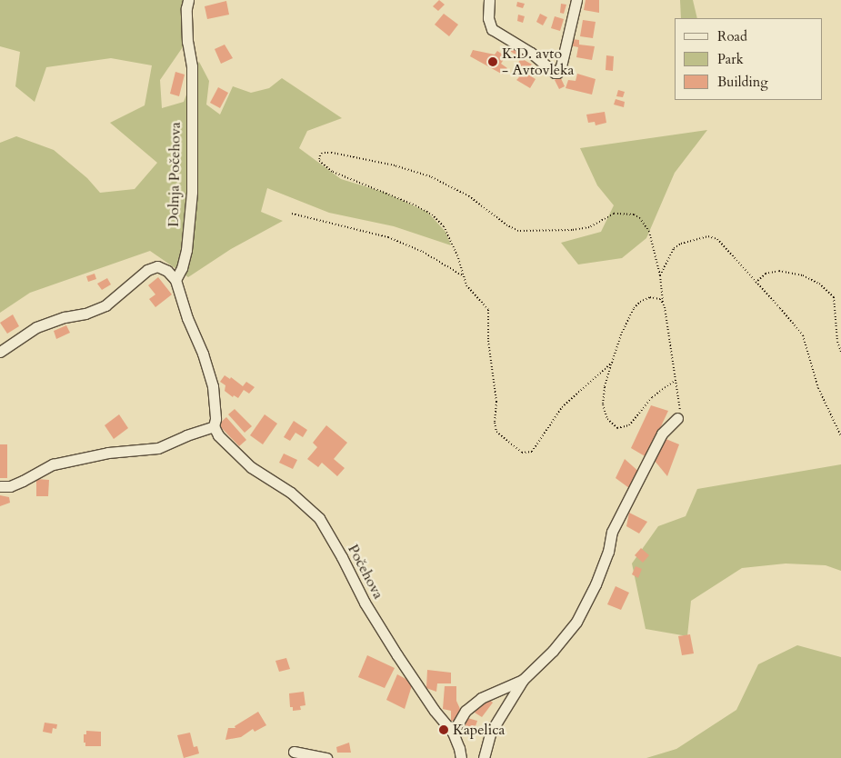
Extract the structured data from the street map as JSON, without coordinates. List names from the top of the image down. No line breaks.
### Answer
{"streets":{"street":["Dolnja Počehova","Počehova"]},"places":["K.D. avto - Avtovleka","Kapelica"],"legend":["Road","Park","Building"]}
